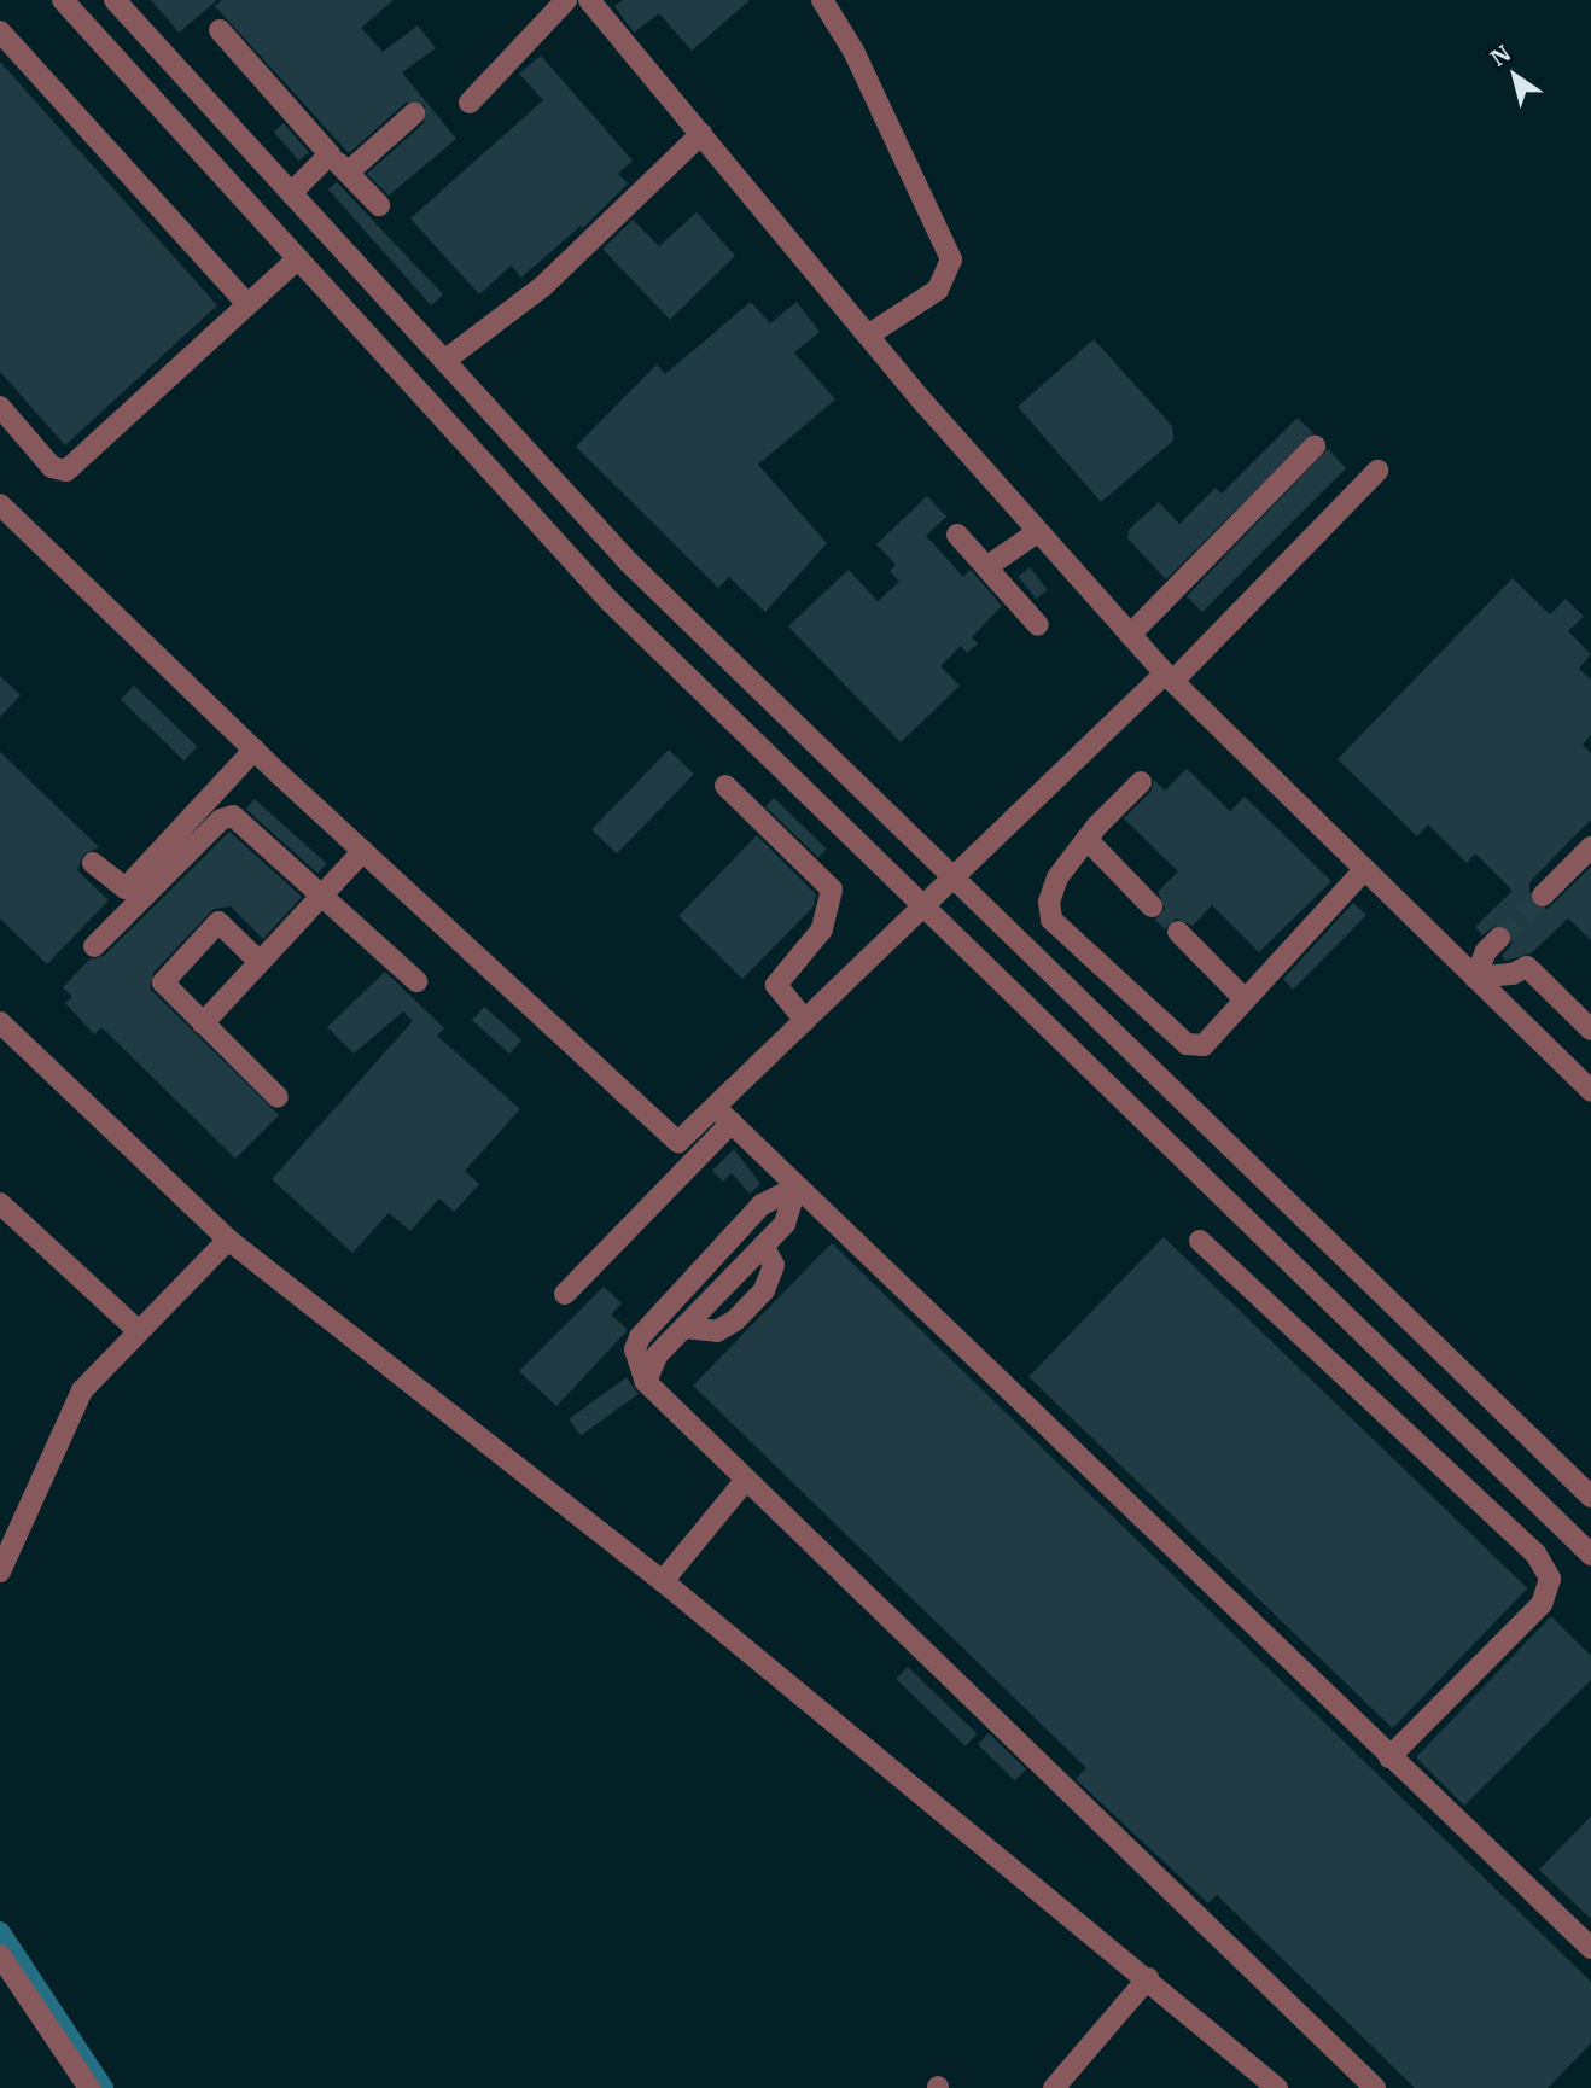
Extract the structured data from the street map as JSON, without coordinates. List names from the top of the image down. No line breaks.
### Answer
{"north":"top left"}
